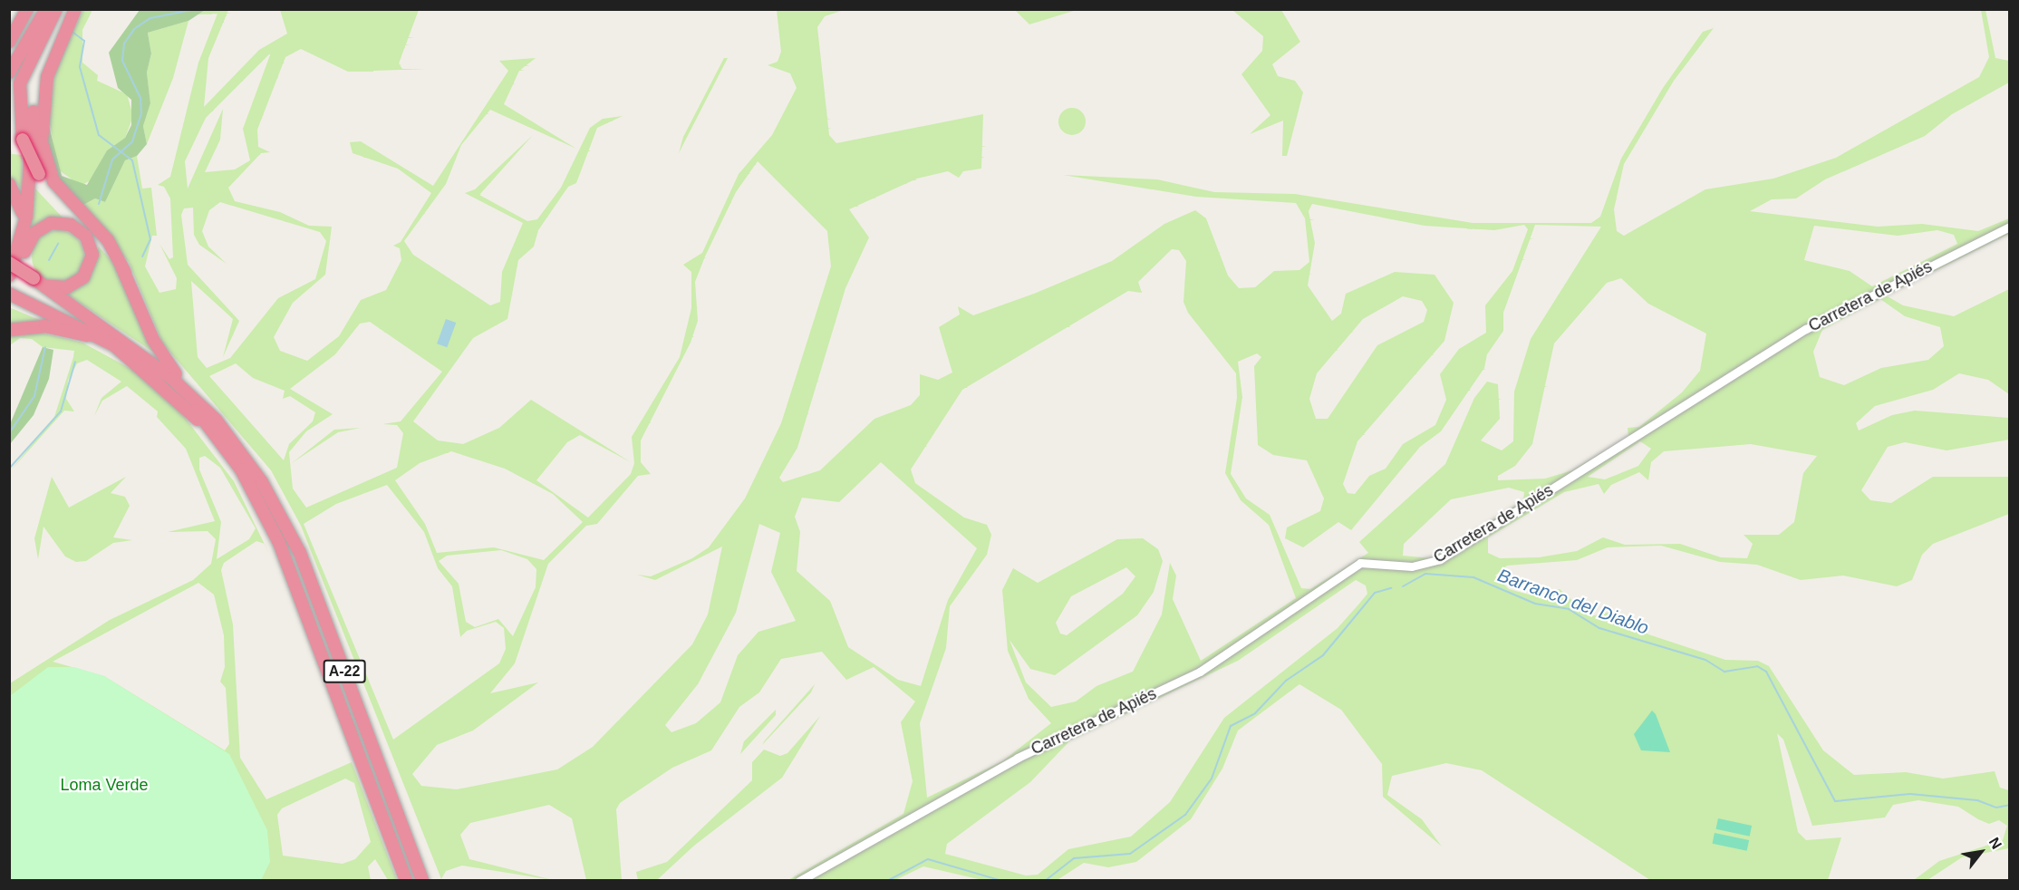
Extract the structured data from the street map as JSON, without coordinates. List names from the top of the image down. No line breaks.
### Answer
{"streets":{"highway":["A-22"],"street":["Carretera de Apiés"]},"water":["Barranco del Diablo"],"parks":["Loma Verde"],"north":"top right"}
